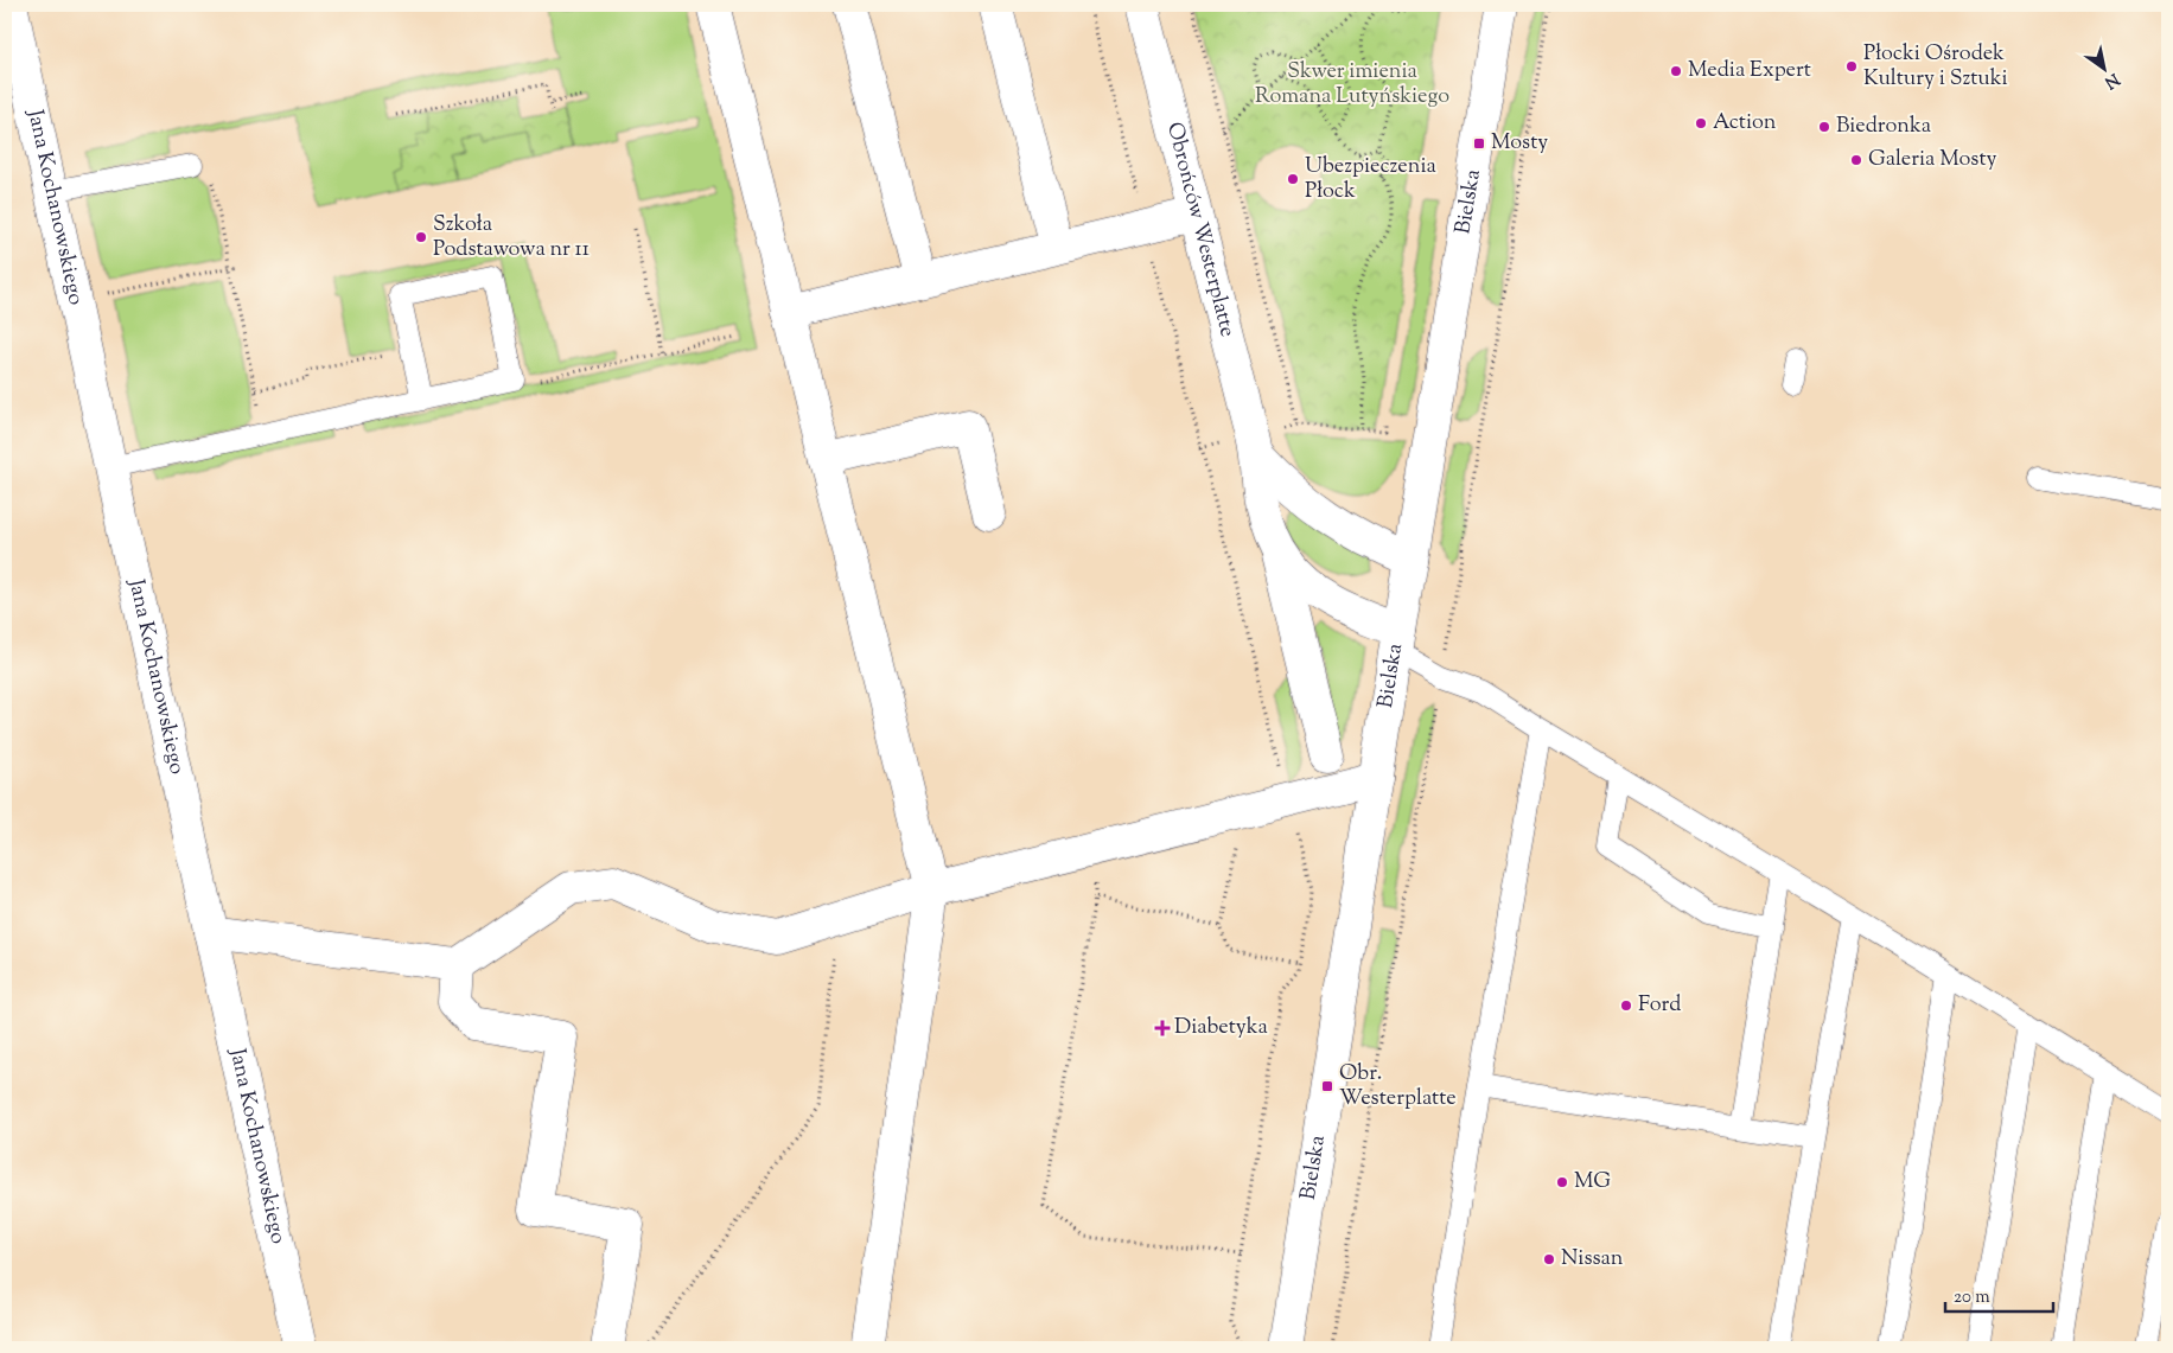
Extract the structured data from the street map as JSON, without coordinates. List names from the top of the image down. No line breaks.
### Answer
{"streets":{"street":["Bielska","Jana Kochanowskiego","Obrońców Westerplatte"]},"crossings":[["Bielska","Obrońców Westerplatte"]],"parks":["Skwer imienia Romana Lutyńskiego"],"places":{"other":["Płocki Ośrodek Kultury i Sztuki","Media Expert","Action","Biedronka","Galeria Mosty","Ubezpieczenia Płock","Szkoła Podstawowa nr 11","Ford","MG","Nissan"],"transit":["Mosty","Obr. Westerplatte"],"health":["Diabetyka"]},"scale_bar":"20 m","north":"bottom right"}
